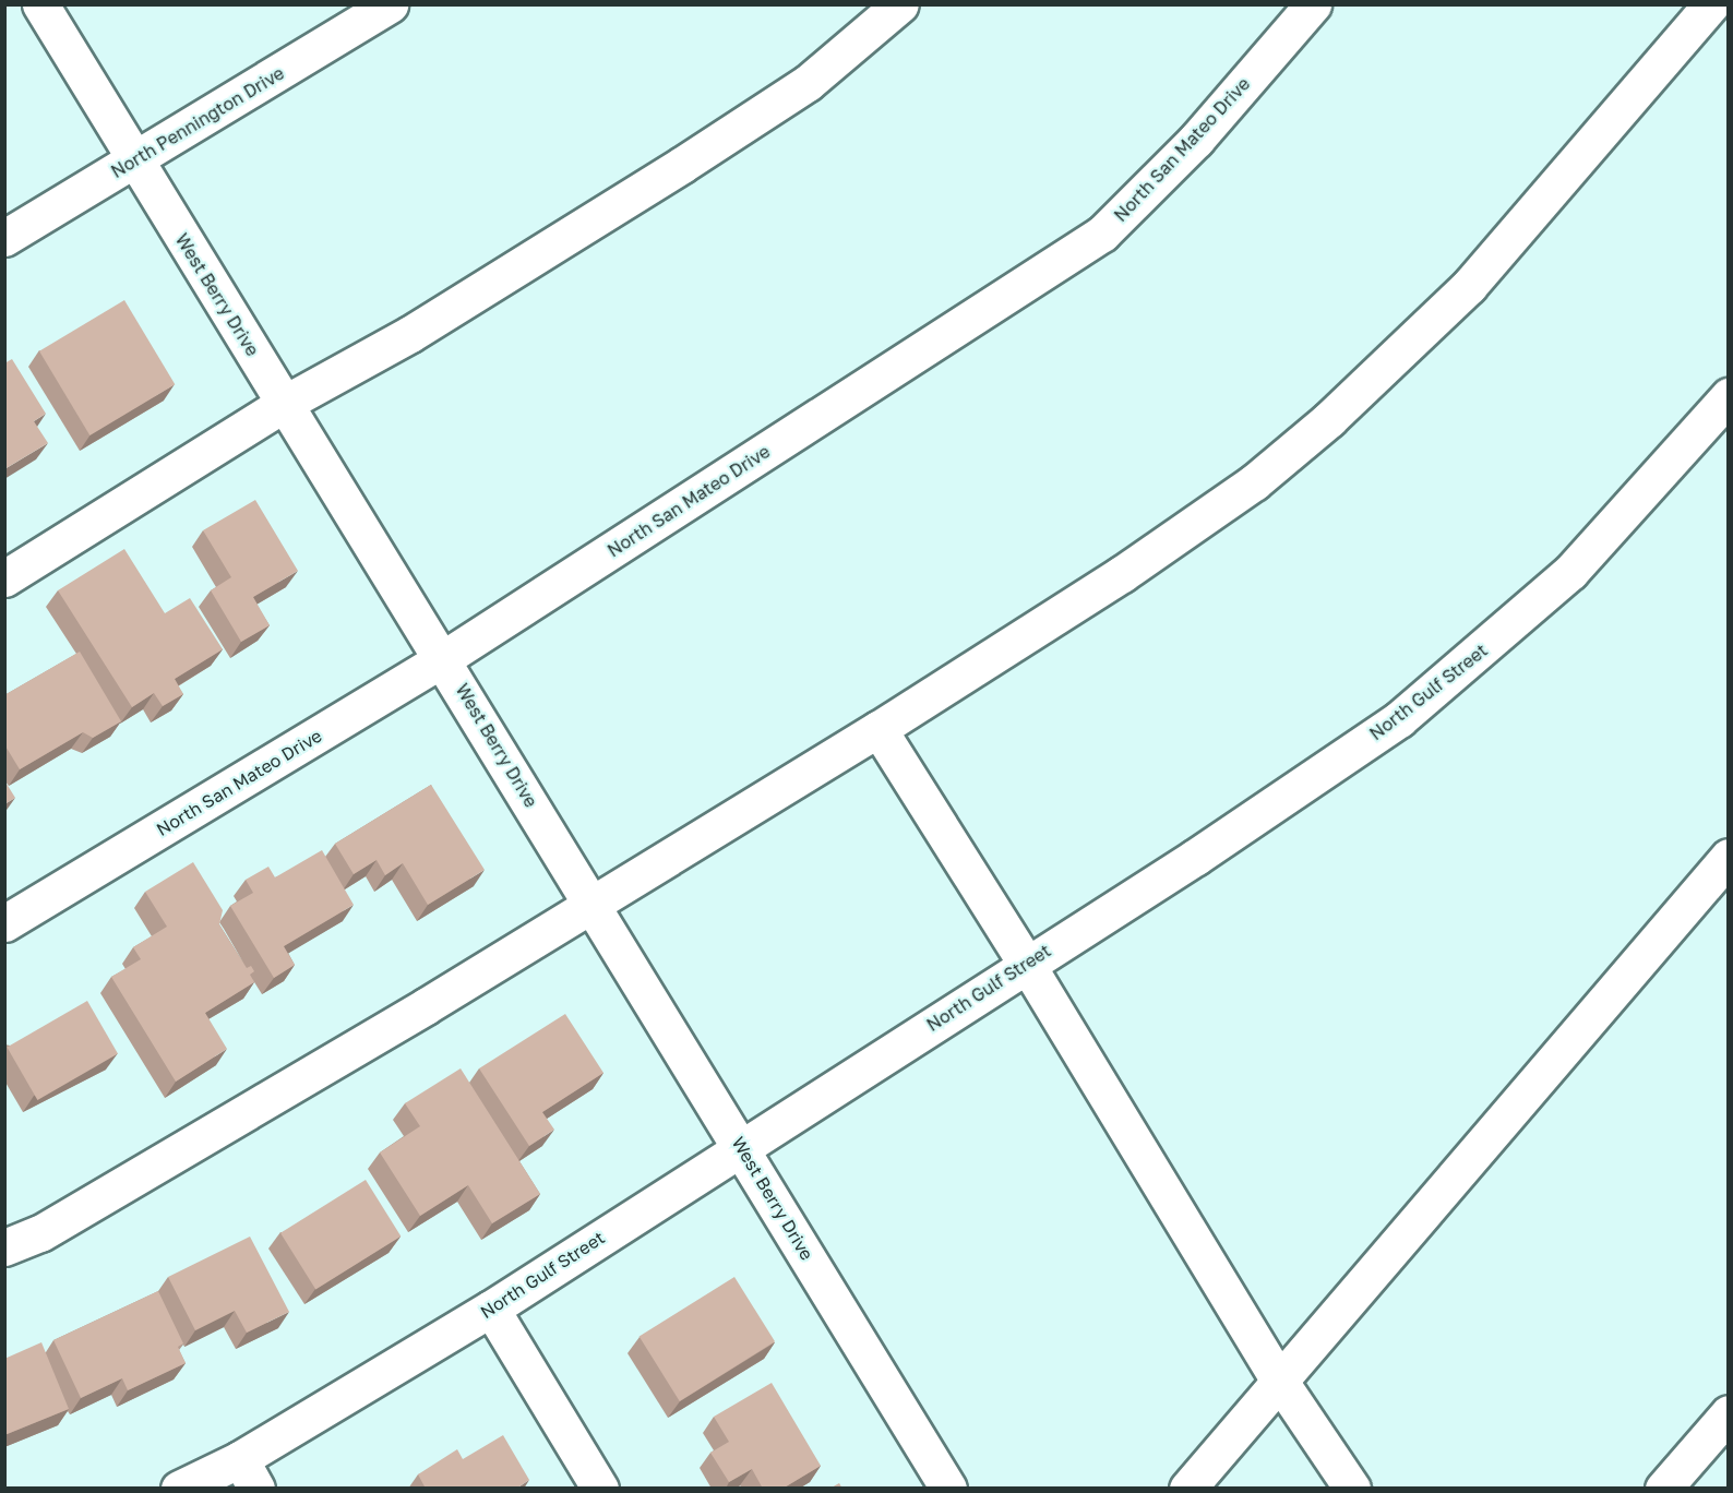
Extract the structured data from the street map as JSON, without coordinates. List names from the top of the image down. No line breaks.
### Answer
{"streets":{"street":["North Pennington Drive","North San Mateo Drive","West Berry Drive","North Gulf Street"]},"crossings":[["North Pennington Drive","West Berry Drive"],["North San Mateo Drive","West Berry Drive"],["West Berry Drive","North Gulf Street"]]}
